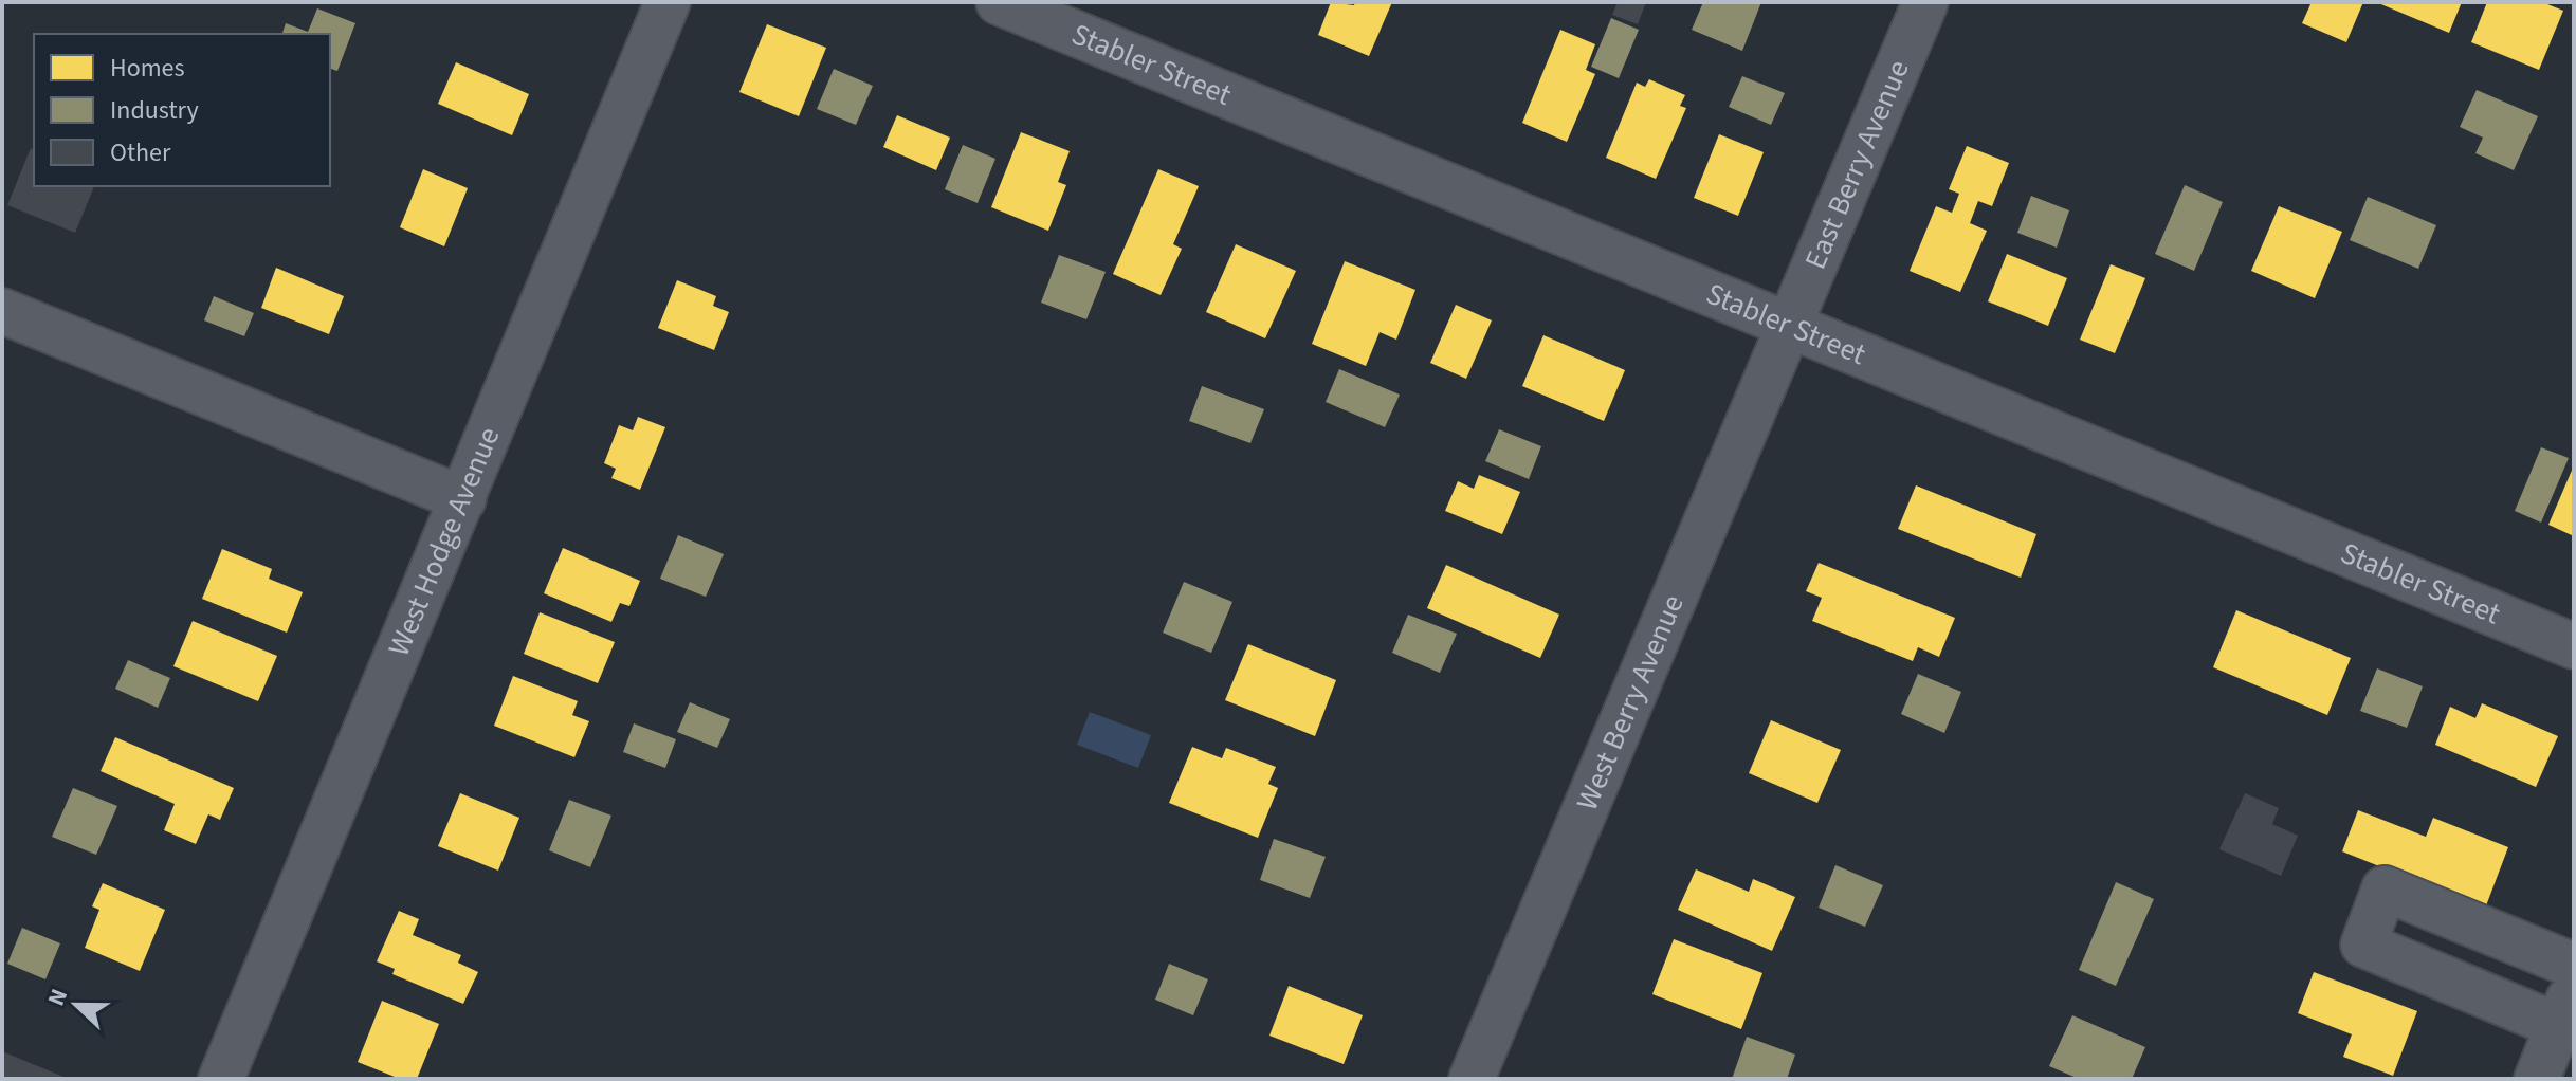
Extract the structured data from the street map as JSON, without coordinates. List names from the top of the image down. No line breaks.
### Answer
{"streets":{"street":["Stabler Street","East Berry Avenue","West Hodge Avenue","West Berry Avenue"]},"crossings":[["Stabler Street","East Berry Avenue"],["Stabler Street","West Berry Avenue"],["East Berry Avenue","West Berry Avenue"]],"legend":["Homes","Industry","Other"],"north":"left"}
